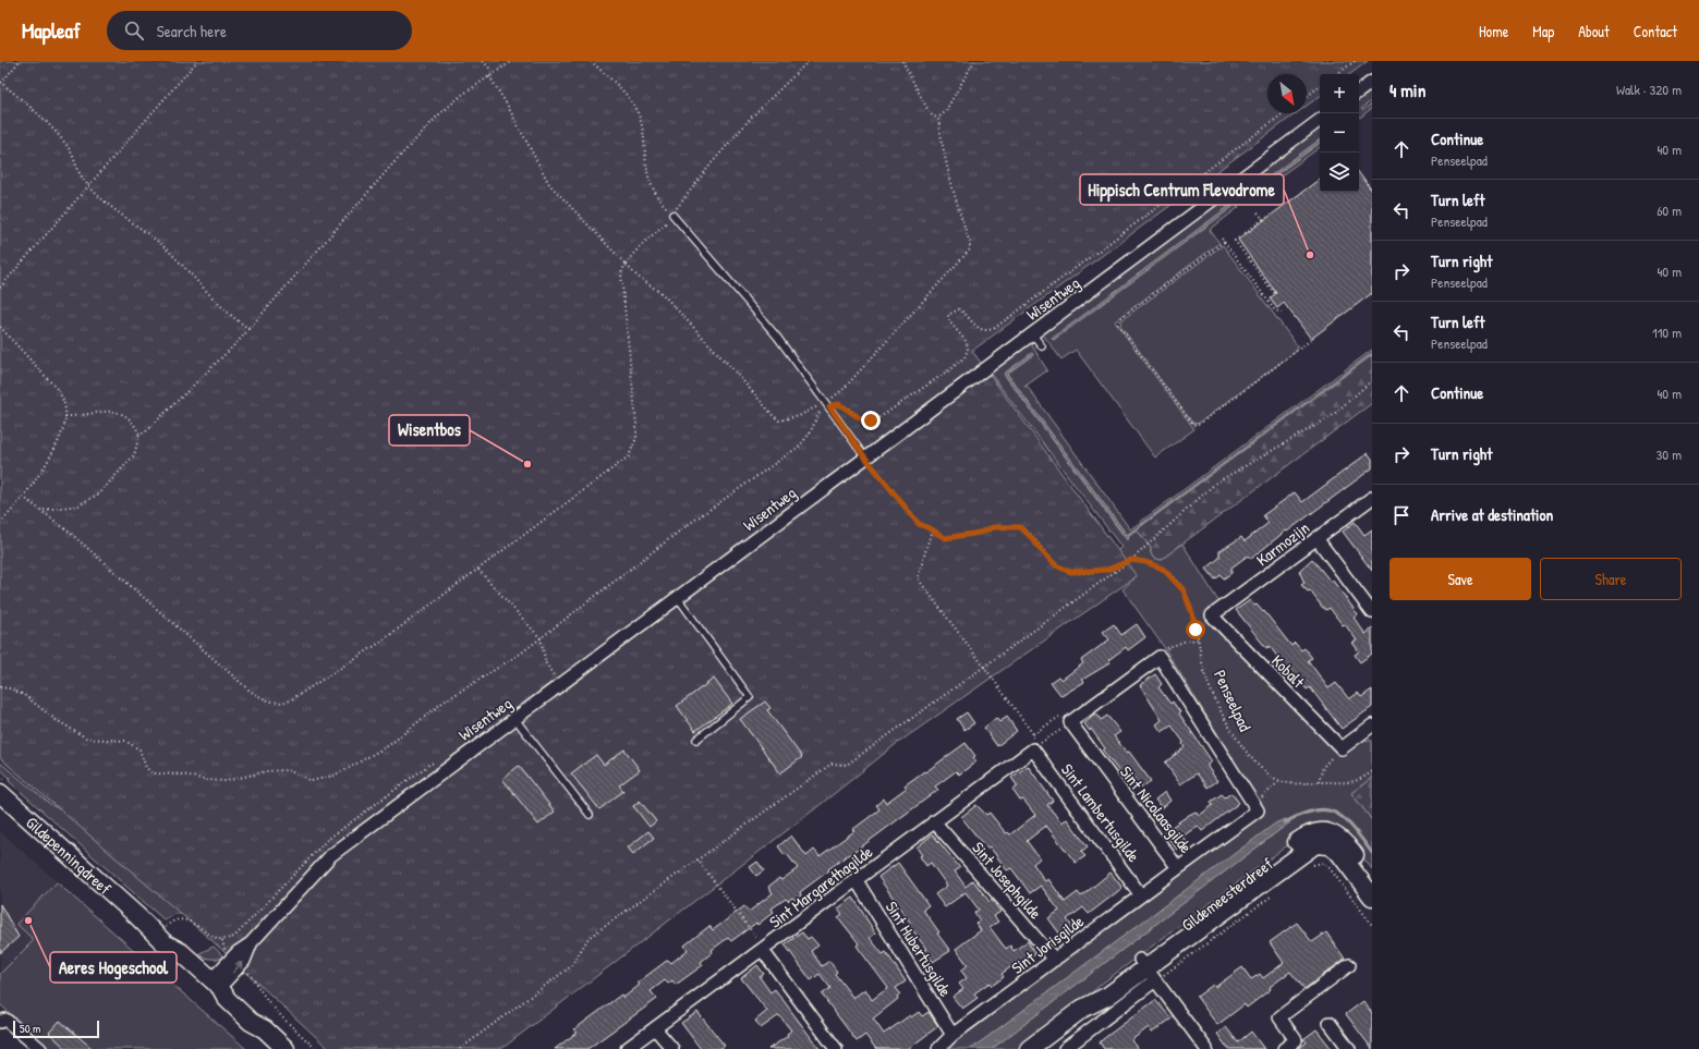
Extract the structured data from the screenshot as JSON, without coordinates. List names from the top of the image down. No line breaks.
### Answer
{"streets":{"street":["Wisentweg","Karmozijn","Kobalt","Sint Nicolaasgilde","Sint Lambertusgilde","Gildepenningdreef","Sint Josephgilde","Sint Margarethagilde","Gildemeesterdreef","Sint Jorisgilde","Sint Hubertusgilde"],"path":["Penseelpad"]},"crossings":[["Wisentweg","Gildepenningdreef"],["Karmozijn","Kobalt"],["Sint Nicolaasgilde","Sint Jorisgilde"],["Sint Lambertusgilde","Sint Margarethagilde"],["Sint Lambertusgilde","Sint Jorisgilde"],["Sint Josephgilde","Sint Margarethagilde"],["Sint Josephgilde","Sint Jorisgilde"],["Sint Margarethagilde","Sint Hubertusgilde"],["Sint Jorisgilde","Sint Hubertusgilde"]],"places":["Hippisch Centrum Flevodrome","Wisentbos","Aeres Hogeschool"],"scale_bar":"50 m","north":"bottom right","page":{"header":"Mapleaf","search":"Search here","nav":["Home","Map","About","Contact"],"heading":["4 min","Walk · 320 m"],"map_buttons":["+","−"],"list":[["Continue","Penseelpad","40 m"],["Turn left","Penseelpad","60 m"],["Turn right","Penseelpad","40 m"],["Turn left","Penseelpad","110 m"],["Continue","40 m"],["Turn right","30 m"],"Arrive at destination"],"buttons":["Save","Share"],"scale":"50 m"}}
